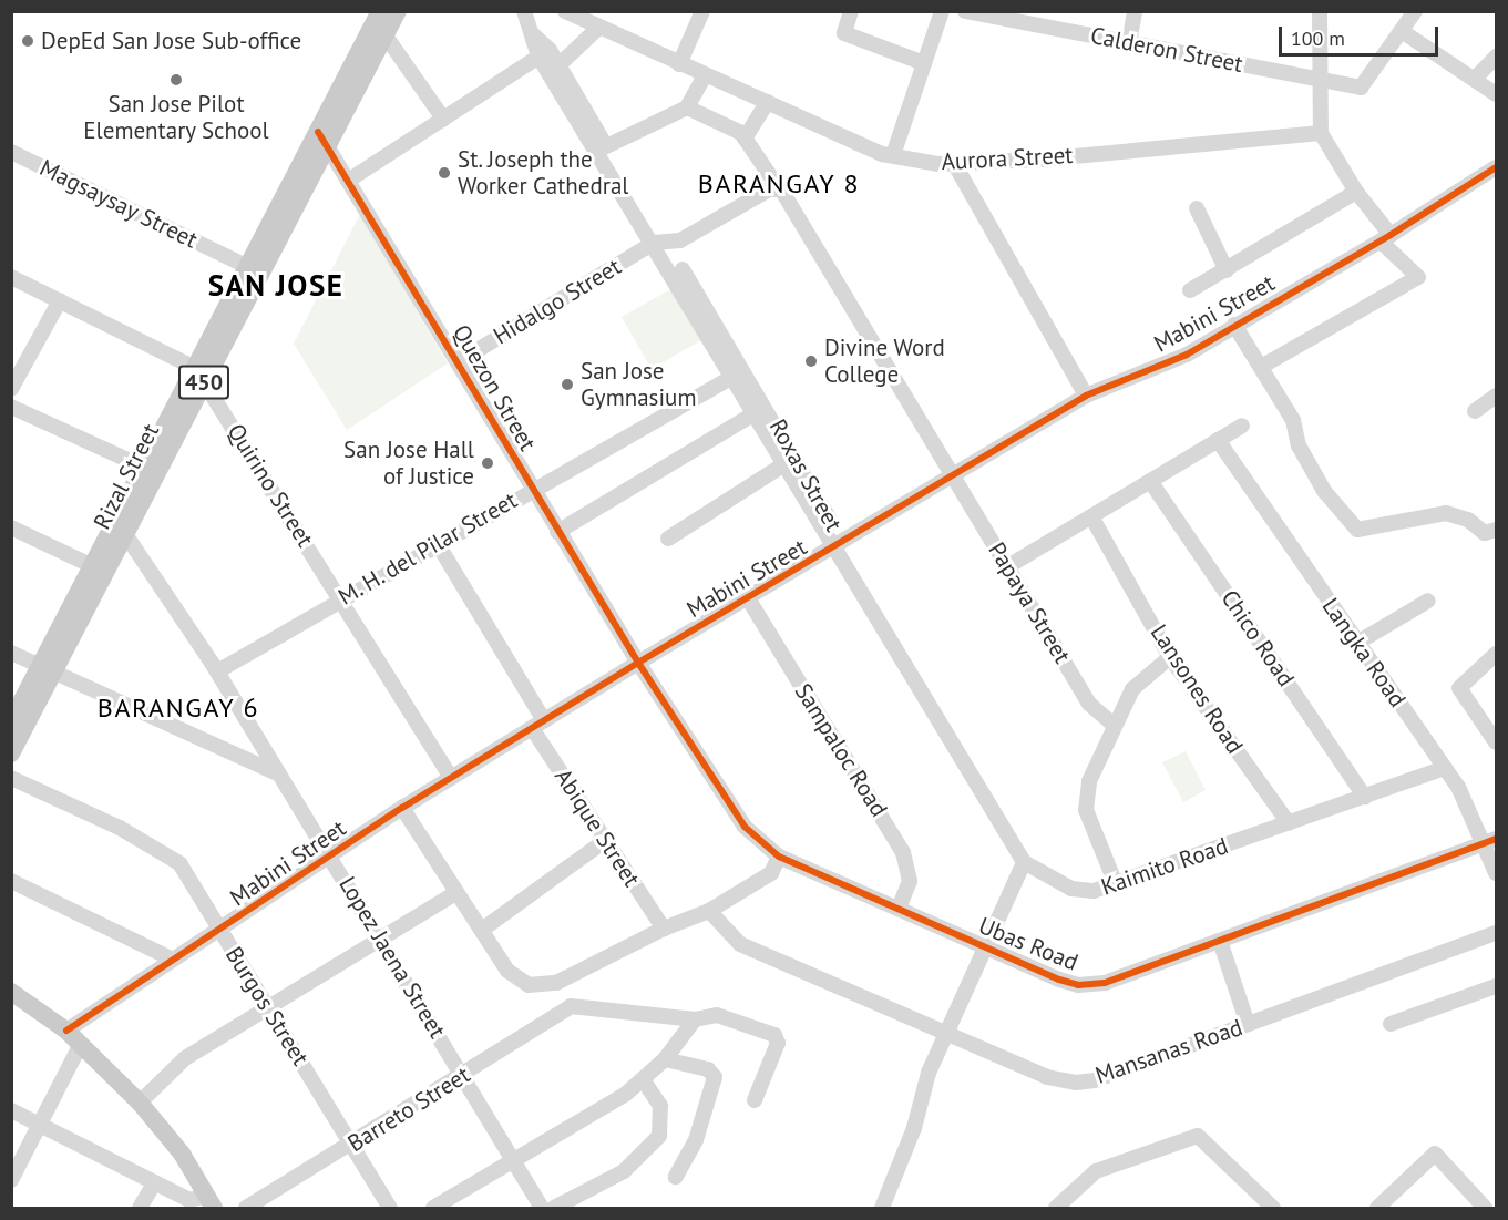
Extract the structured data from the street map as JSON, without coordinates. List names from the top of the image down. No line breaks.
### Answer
{"streets":{"main road":["450","Rizal Street"],"street":["Calderon Street","Aurora Street","Magsaysay Street","Hidalgo Street","Mabini Street","Quezon Street","Roxas Street","Quirino Street","M. H. del Pilar Street","Papaya Street","Chico Road","Langka Road","Lansones Road","Sampaloc Road","Abique Street","Kaimito Road","Ubas Road","Lopez Jaena Street","Burgos Street","Mansanas Road","Barreto Street"]},"crossings":[["Magsaysay Street","Rizal Street"],["Hidalgo Street","Quezon Street"],["Hidalgo Street","Roxas Street"],["Hidalgo Street","Papaya Street"],["Mabini Street","Quezon Street"],["Mabini Street","Roxas Street"],["Mabini Street","Quirino Street"],["Mabini Street","Papaya Street"],["Mabini Street","Sampaloc Road"],["Mabini Street","Abique Street"],["Mabini Street","Ubas Road"],["Mabini Street","Lopez Jaena Street"],["Mabini Street","Burgos Street"],["Quezon Street","Rizal Street"],["Quezon Street","M. H. del Pilar Street"],["Quezon Street","Ubas Road"],["Roxas Street","M. H. del Pilar Street"],["Roxas Street","Kaimito Road"],["Rizal Street","Quirino Street"],["Rizal Street","Lopez Jaena Street"],["Quirino Street","M. H. del Pilar Street"],["M. H. del Pilar Street","Lopez Jaena Street"],["Chico Road","Kaimito Road"],["Langka Road","Kaimito Road"],["Langka Road","Ubas Road"],["Lansones Road","Kaimito Road"],["Sampaloc Road","Ubas Road"],["Lopez Jaena Street","Barreto Street"],["Burgos Street","Barreto Street"]],"districts":["BARANGAY 8","SAN JOSE","BARANGAY 6"],"places":["DepEd San Jose Sub-office","San Jose Pilot Elementary School","St. Joseph the Worker Cathedral","Divine Word College","San Jose Gymnasium","San Jose Hall of Justice"],"scale_bar":"100 m"}
